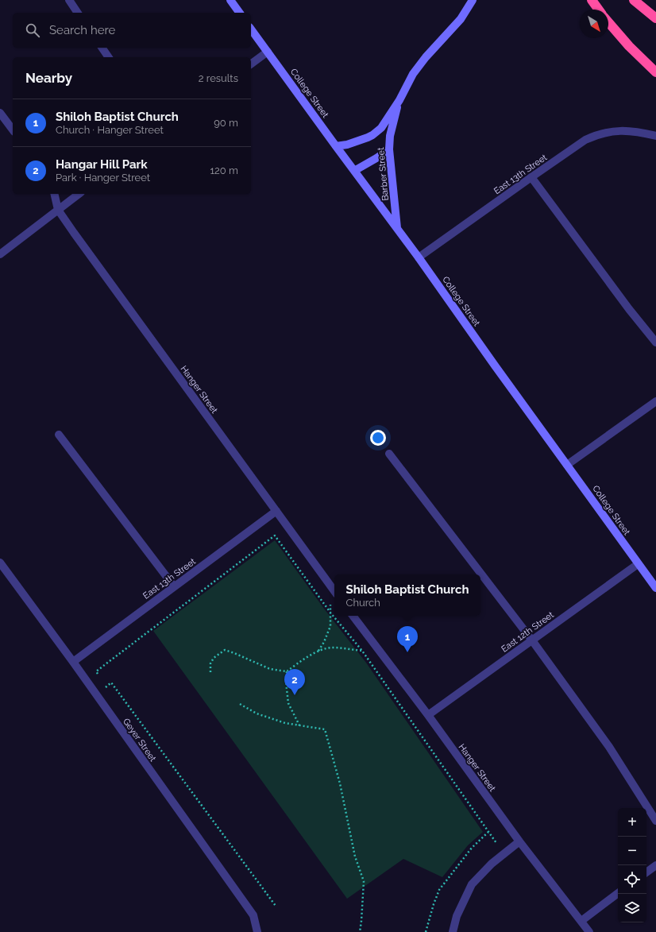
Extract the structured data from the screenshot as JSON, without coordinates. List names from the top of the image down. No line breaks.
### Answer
{"streets":{"main road":["College Street","Barber Street"],"street":["East 13th Street","Hanger Street","East 12th Street","Geyer Street"]},"crossings":[["College Street","Barber Street"],["College Street","East 13th Street"],["College Street","East 12th Street"],["East 13th Street","Hanger Street"],["East 13th Street","Geyer Street"],["Hanger Street","East 12th Street"]],"north":"bottom right","page":{"search":"Search here","heading":["Nearby","2 results"],"list":[{"mark":"1","name":"Shiloh Baptist Church","note":"Church · Hanger Street","value":"90 m"},{"mark":"2","name":"Hangar Hill Park","note":"Park · Hanger Street","value":"120 m"}],"popup":["Shiloh Baptist Church","Church"],"pins":["1","2"],"map_buttons":["+","−"]}}
